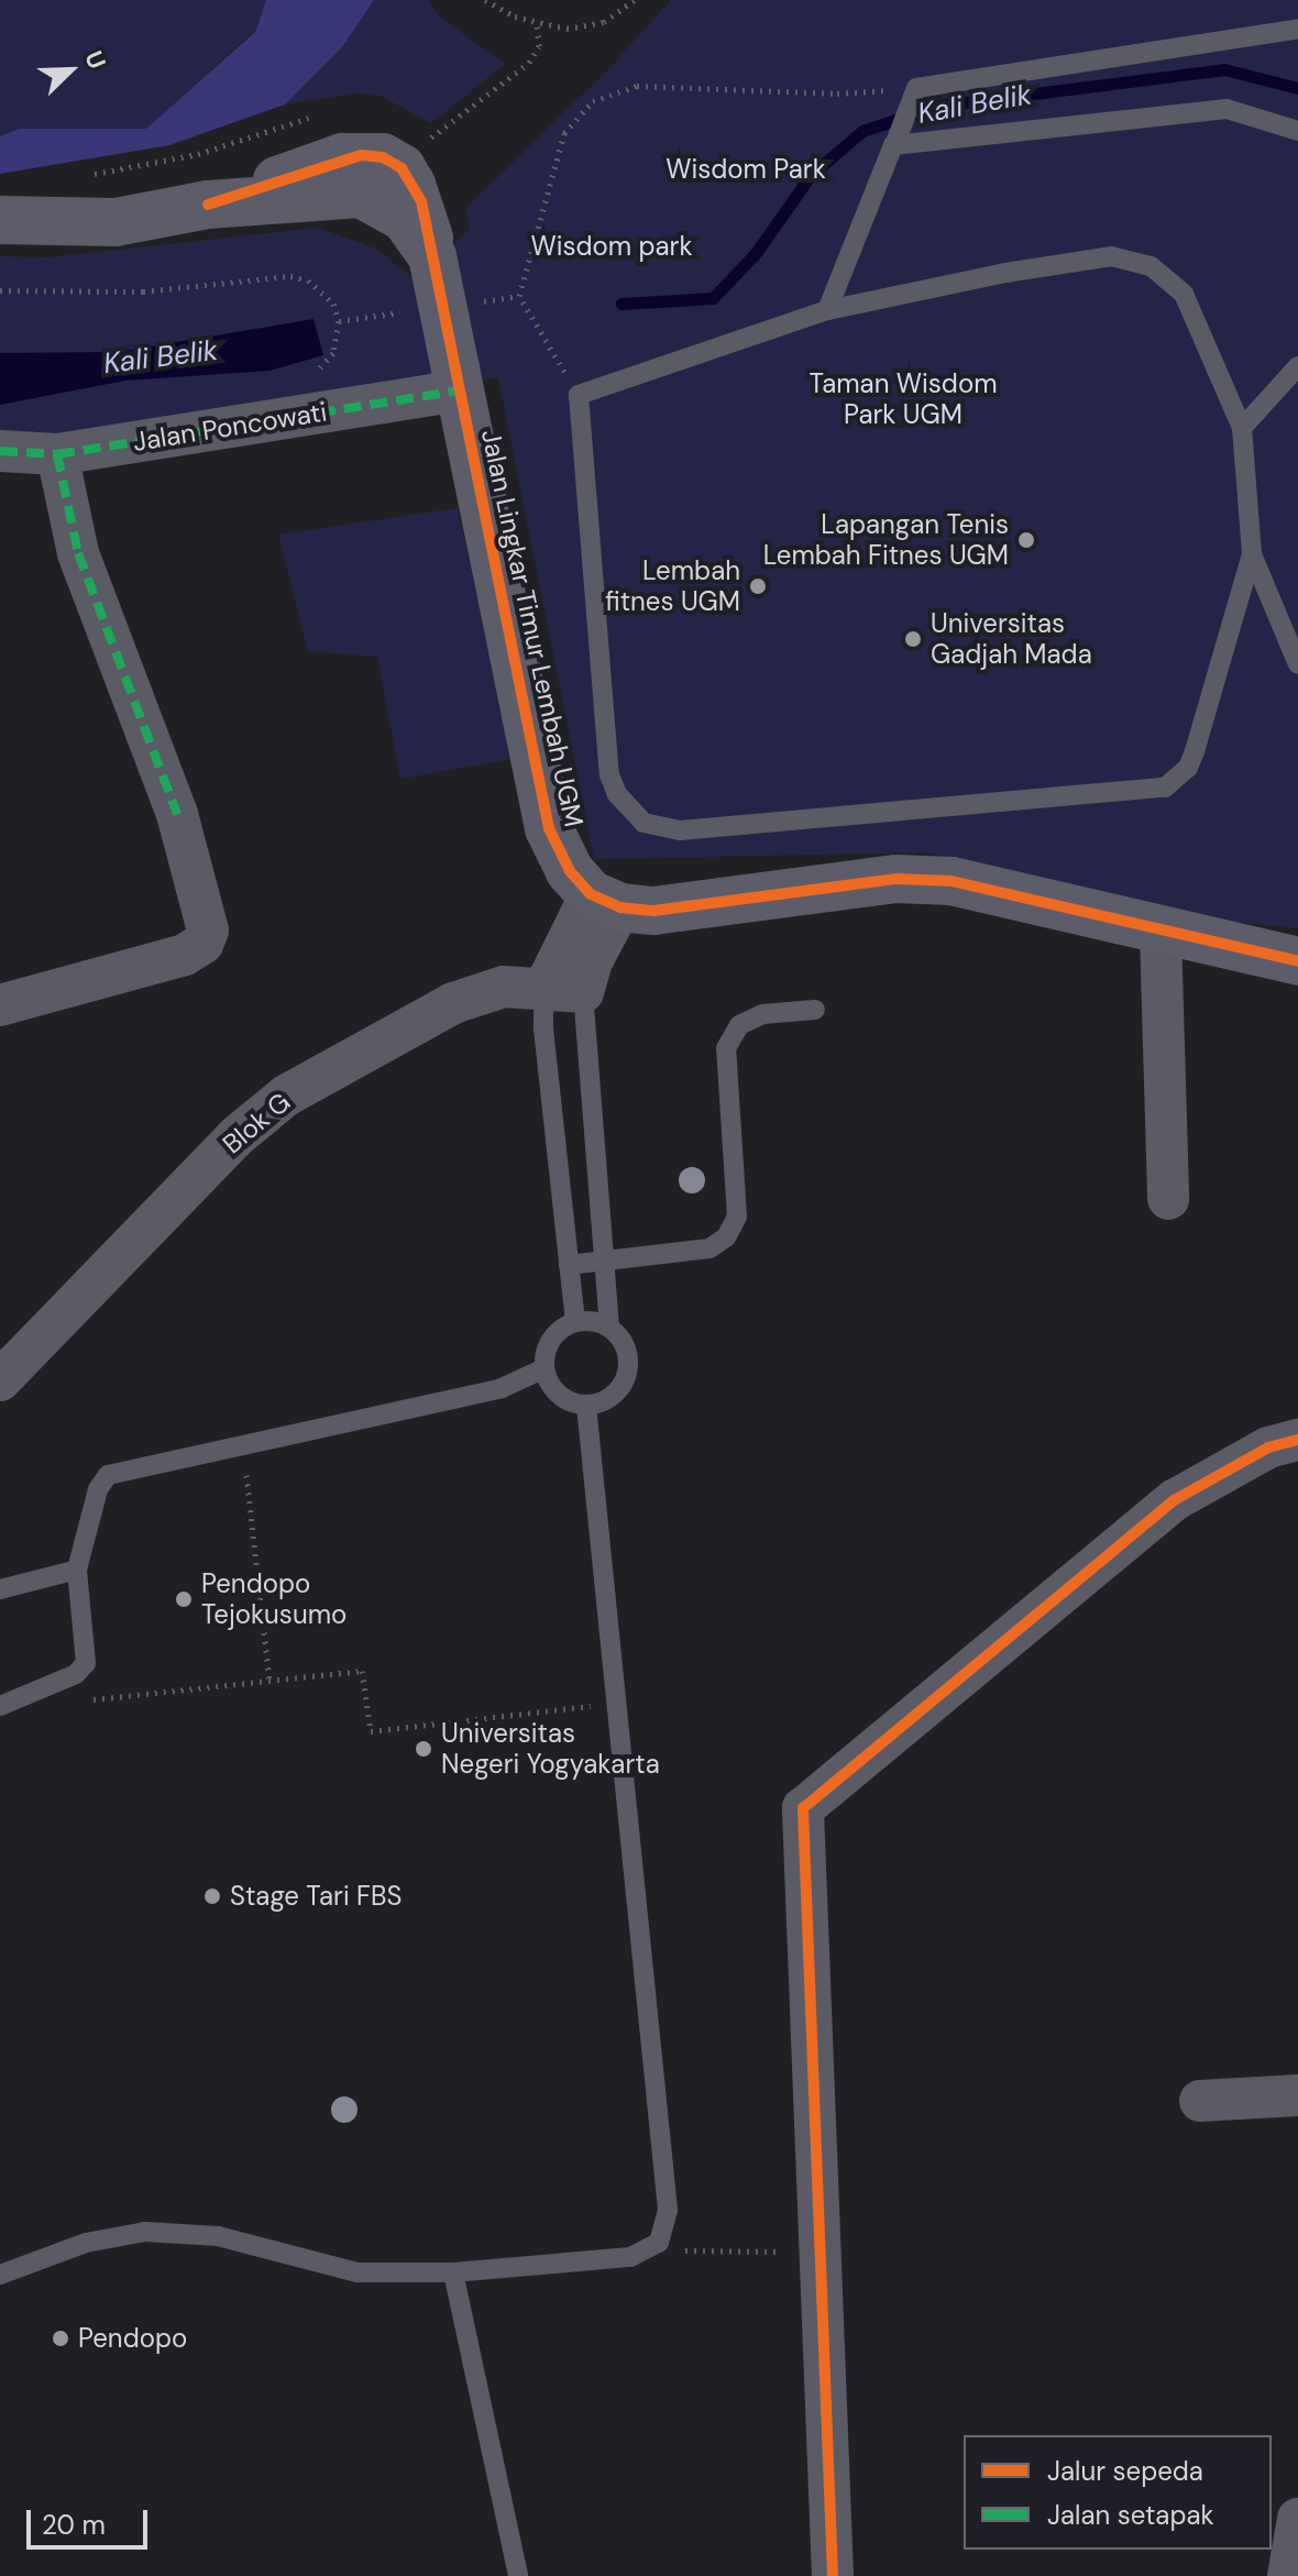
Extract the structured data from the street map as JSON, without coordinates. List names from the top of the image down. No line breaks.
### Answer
{"streets":{"street":["Jalan Poncowati","Jalan Lingkar Timur Lembah UGM","Blok G"]},"crossings":[["Jalan Poncowati","Jalan Lingkar Timur Lembah UGM"]],"water":["Kali Belik"],"parks":["Wisdom Park","Wisdom park","Taman Wisdom Park UGM"],"places":["Lapangan Tenis Lembah Fitnes UGM","Lembah fitnes UGM","Universitas Gadjah Mada","Pendopo Tejokusumo","Universitas Negeri Yogyakarta","Stage Tari FBS","Pendopo"],"legend":["Jalur sepeda","Jalan setapak"],"scale_bar":"20 m","north":"top right"}
